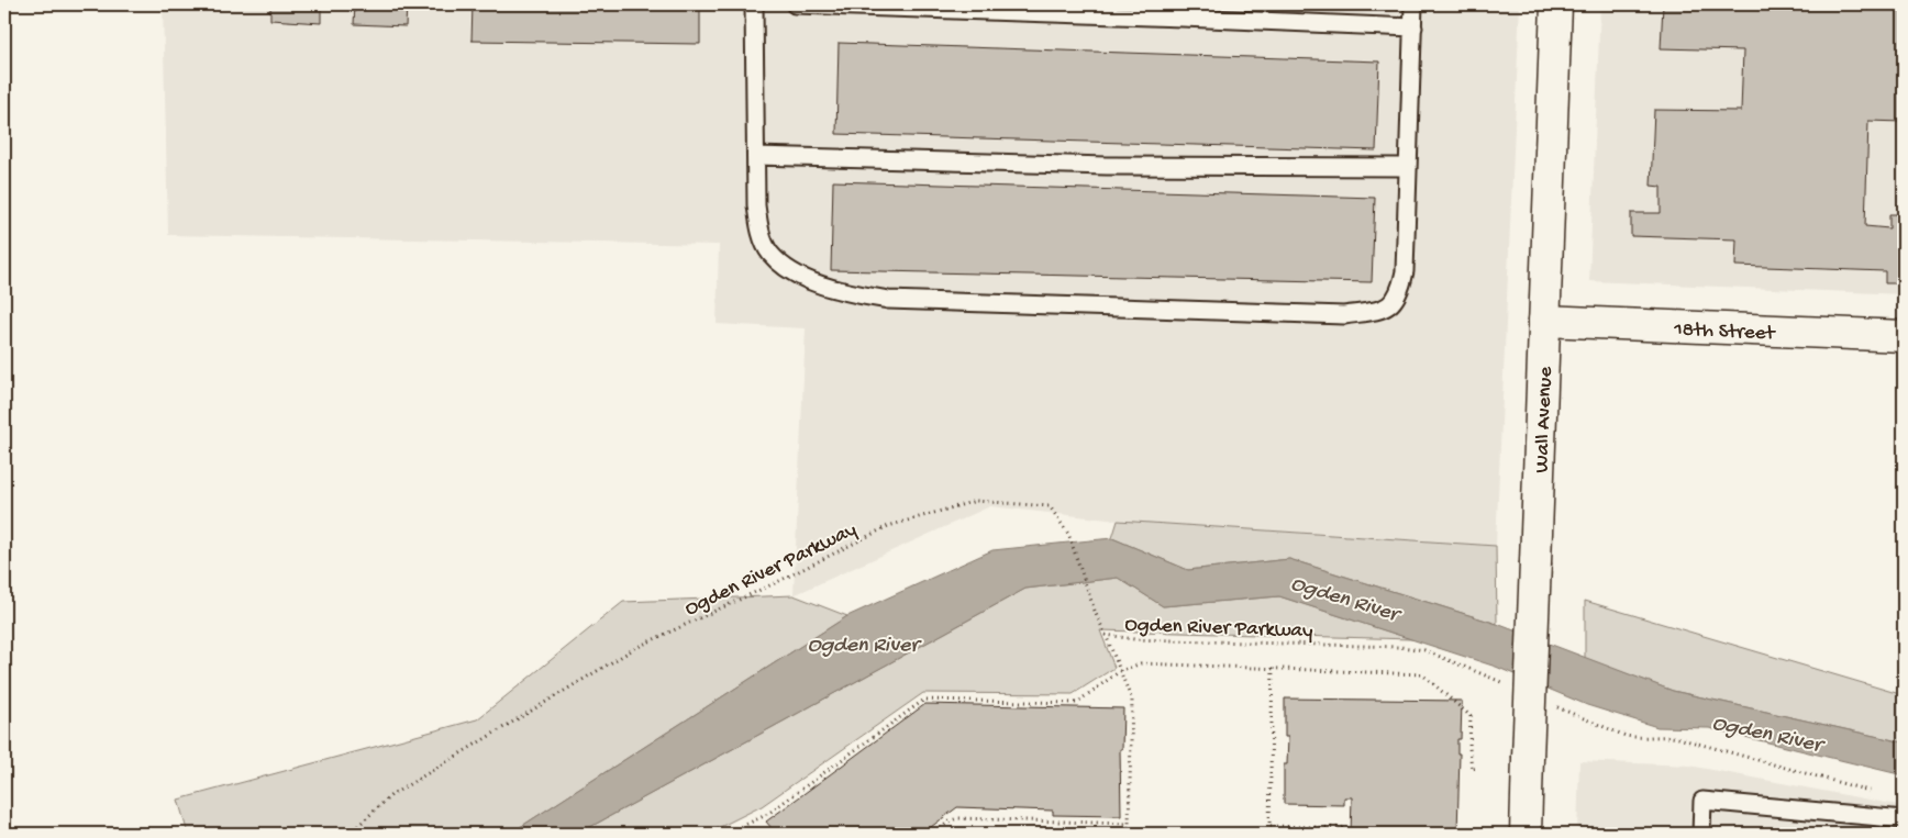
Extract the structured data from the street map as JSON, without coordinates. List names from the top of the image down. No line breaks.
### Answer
{"streets":{"main road":["18th Street","Wall Avenue"],"path":["Ogden River Parkway"]},"crossings":[["18th Street","Wall Avenue"]],"water":["Ogden River"]}
